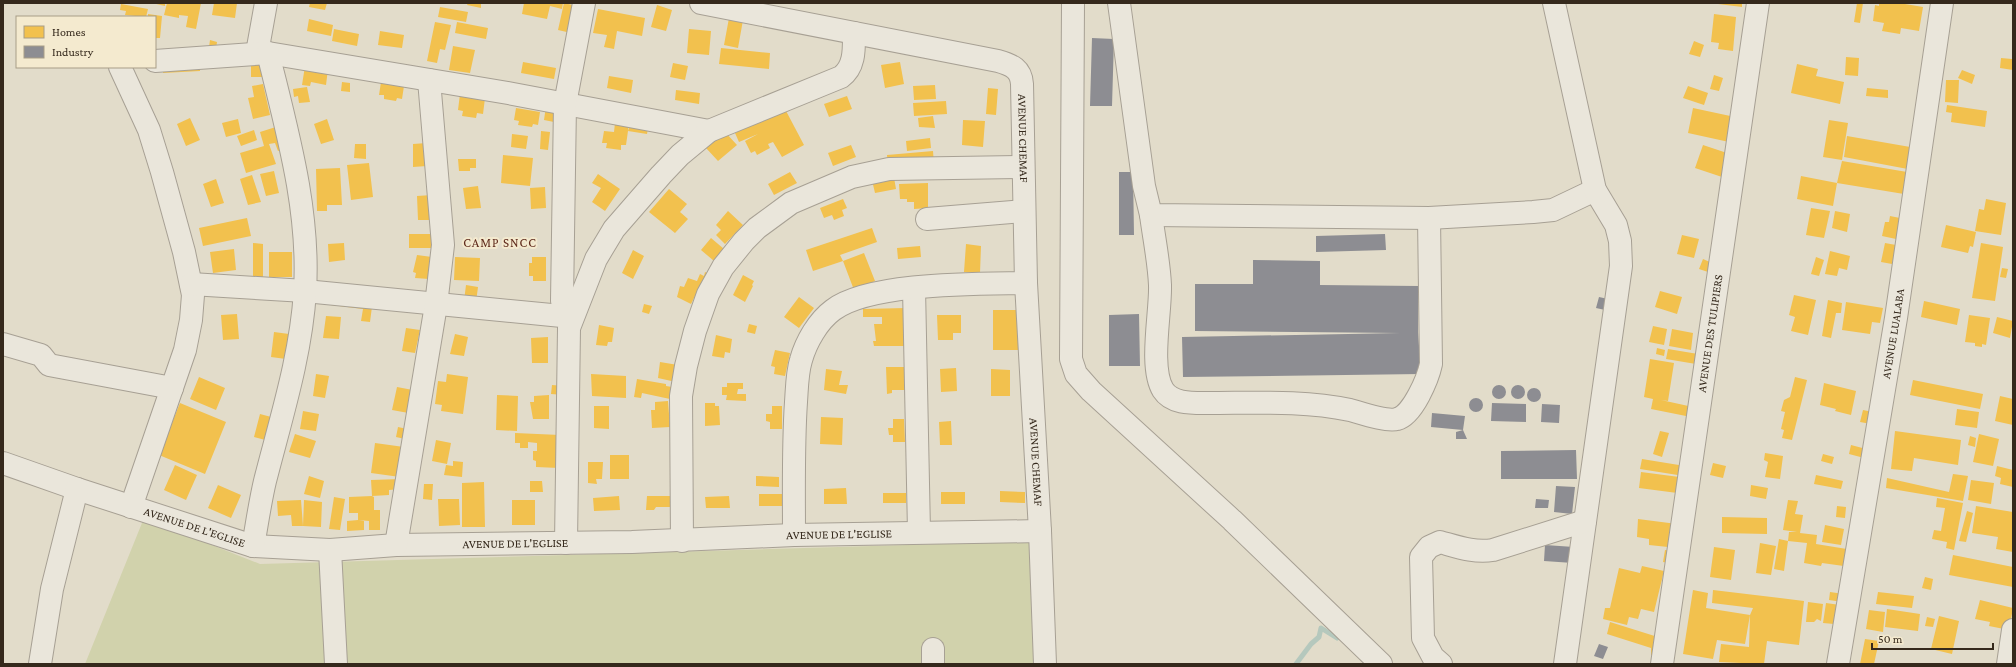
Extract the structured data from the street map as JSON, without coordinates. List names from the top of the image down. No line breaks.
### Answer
{"streets":{"street":["AVENUE CHEMAF","AVENUE DES TULIPIERS","AVENUE LUALABA","AVENUE DE L'EGLISE"]},"crossings":[["AVENUE CHEMAF","AVENUE DE L'EGLISE"]],"districts":["CAMP SNCC"],"legend":["Homes","Industry"],"scale_bar":"50 m"}
